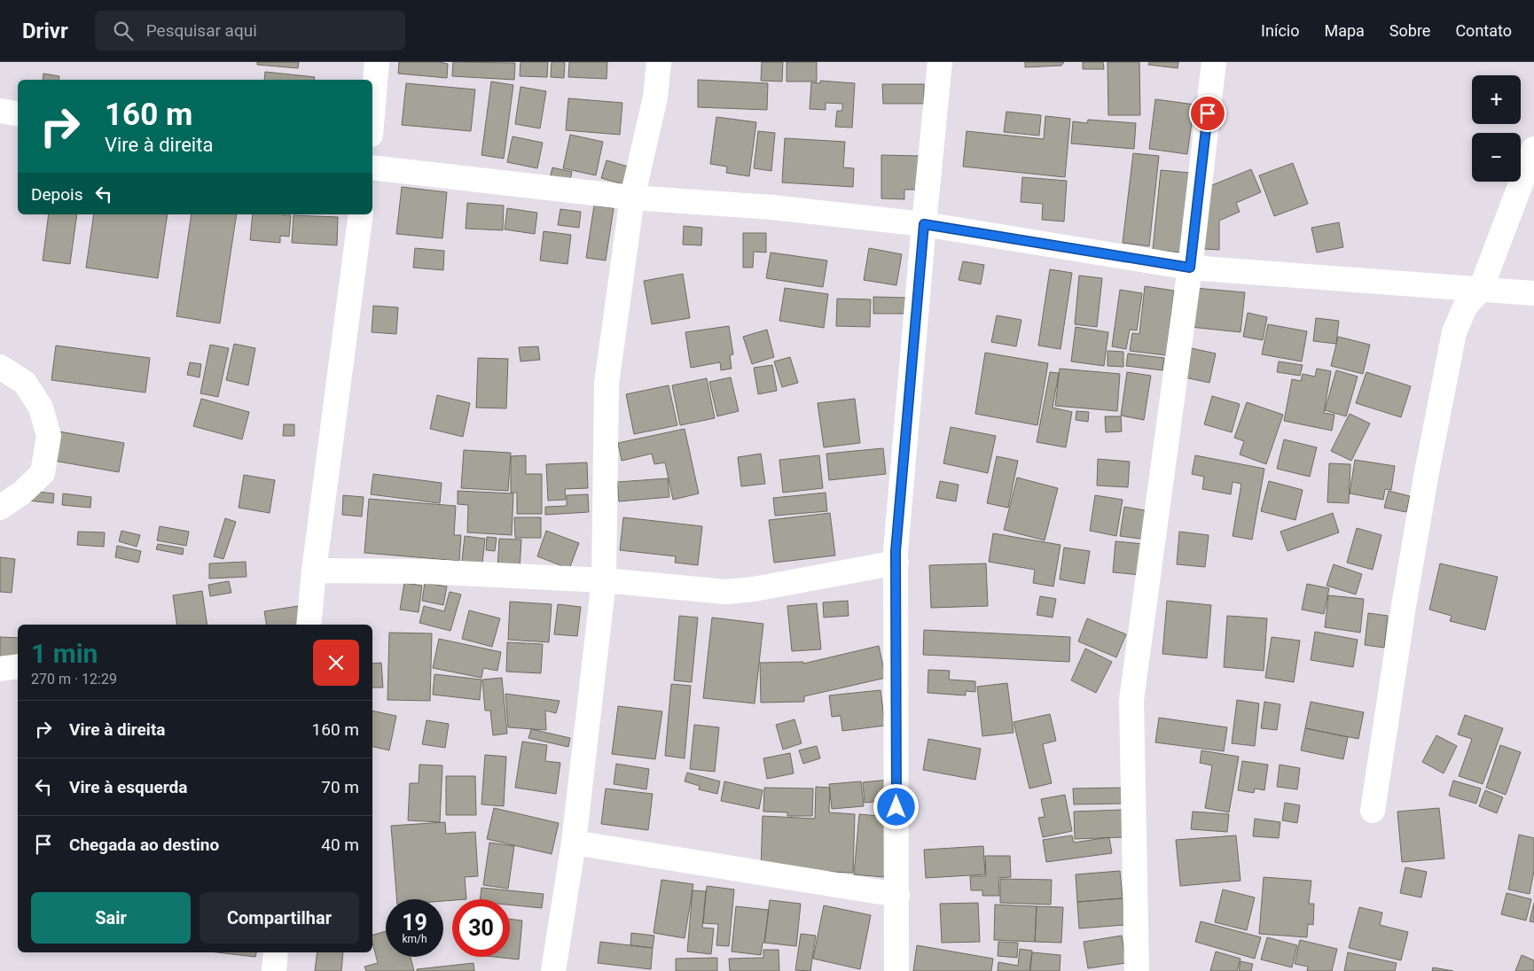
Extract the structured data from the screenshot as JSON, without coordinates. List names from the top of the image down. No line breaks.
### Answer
{"page":{"header":"Drivr","search":"Pesquisar aqui","nav":["Início","Mapa","Sobre","Contato"],"map_buttons":["+","−"],"turn":["160 m","Vire à direita"],"then":"Depois","heading":["1 min","270 m · 12:29"],"list":[{"name":"Vire à direita","value":"160 m"},{"name":"Vire à esquerda","value":"70 m"},{"name":"Chegada ao destino","value":"40 m"}],"buttons":["Sair","Compartilhar"],"speed":"19 km/h","limit":"30"}}
